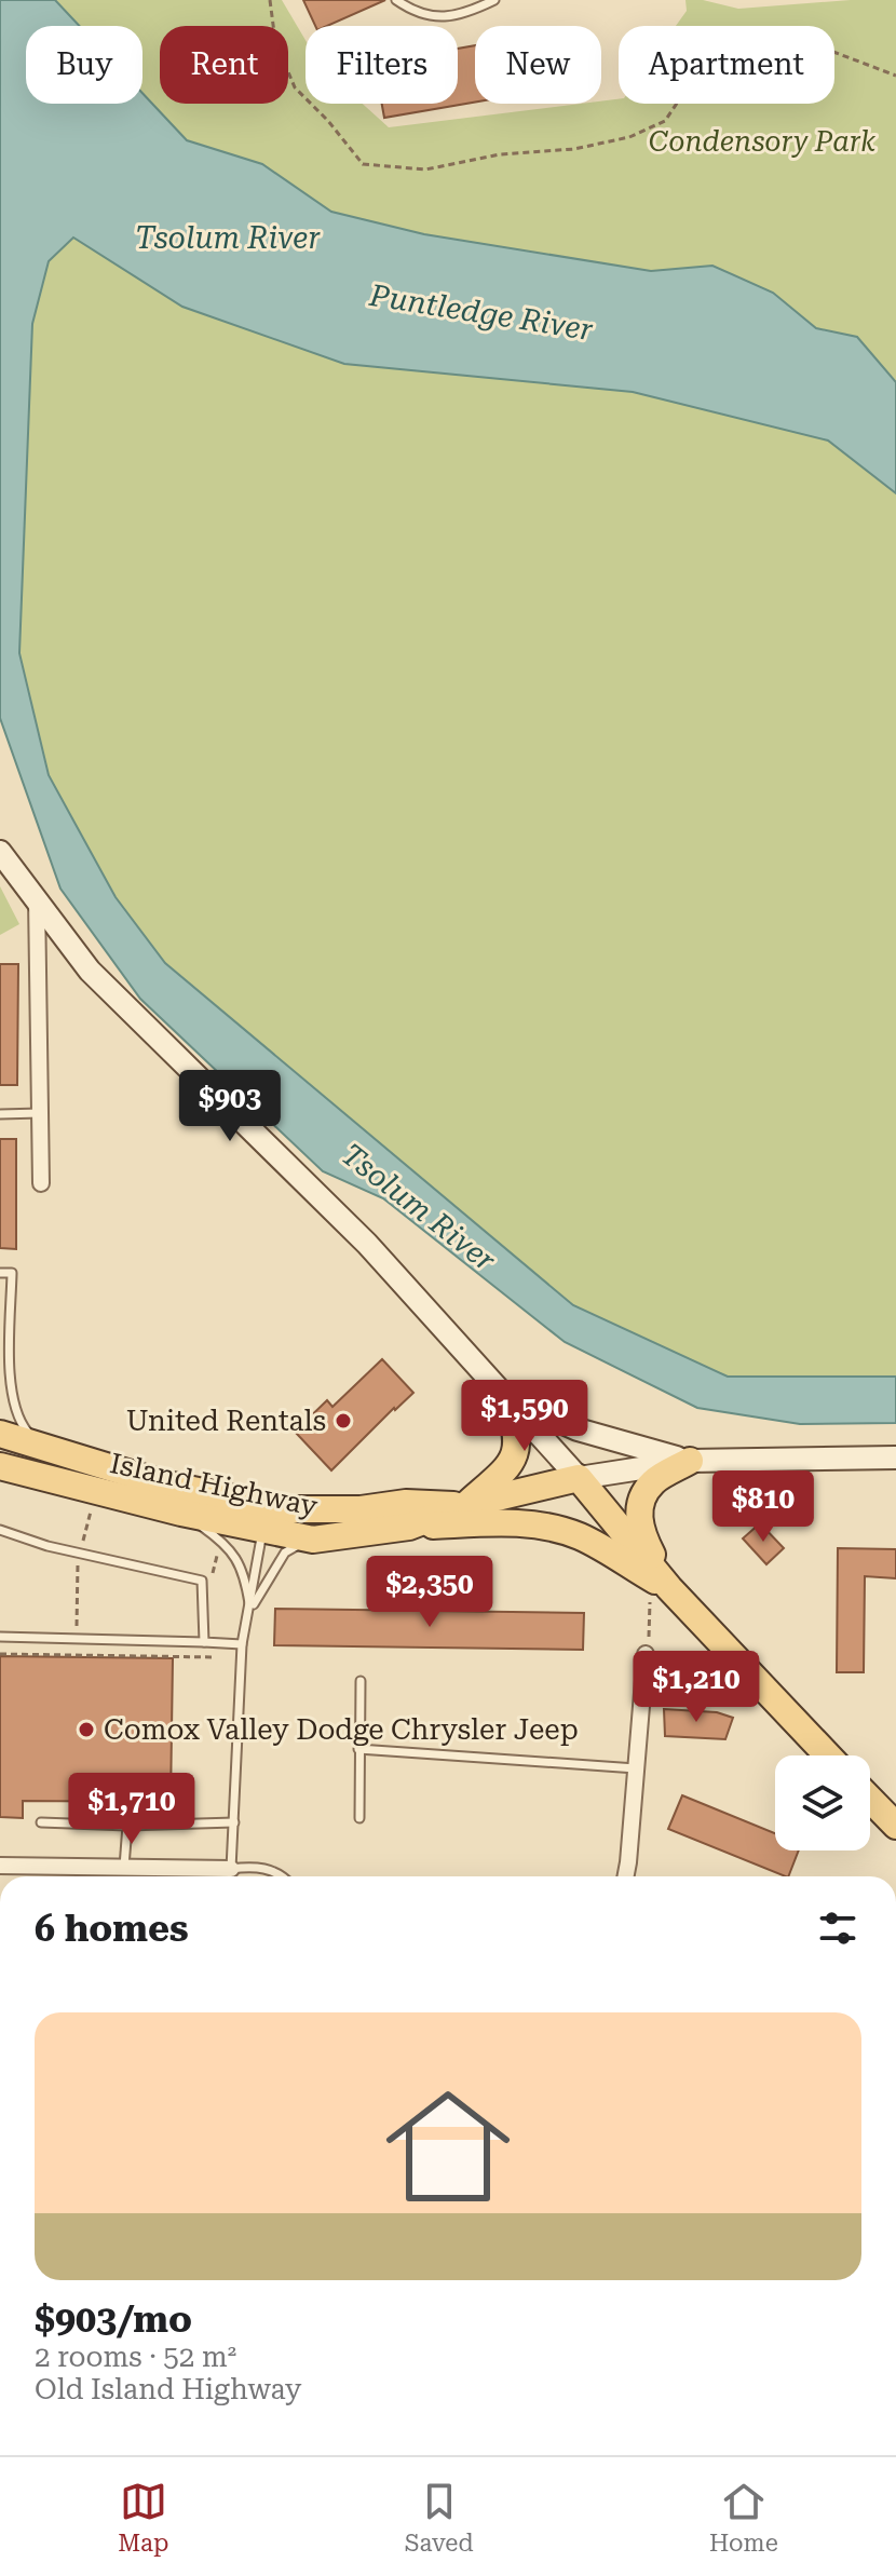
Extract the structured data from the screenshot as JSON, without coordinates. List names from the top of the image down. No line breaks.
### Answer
{"streets":{"main road":["Island Highway"]},"water":["Tsolum River","Puntledge River"],"parks":["Condensory Park"],"places":["United Rentals","Comox Valley Dodge Chrysler Jeep"],"page":{"chip":["Buy","Rent","Filters","New","Apartment"],"price":["$903","$1,590","$810","$2,350","$1,210","$1,710"],"heading":"6 homes","list":[{"name":"$903/mo","note":"2 rooms · 52 m² · Old Island Highway"}],"tabs":["Map","Saved","Home"]}}
